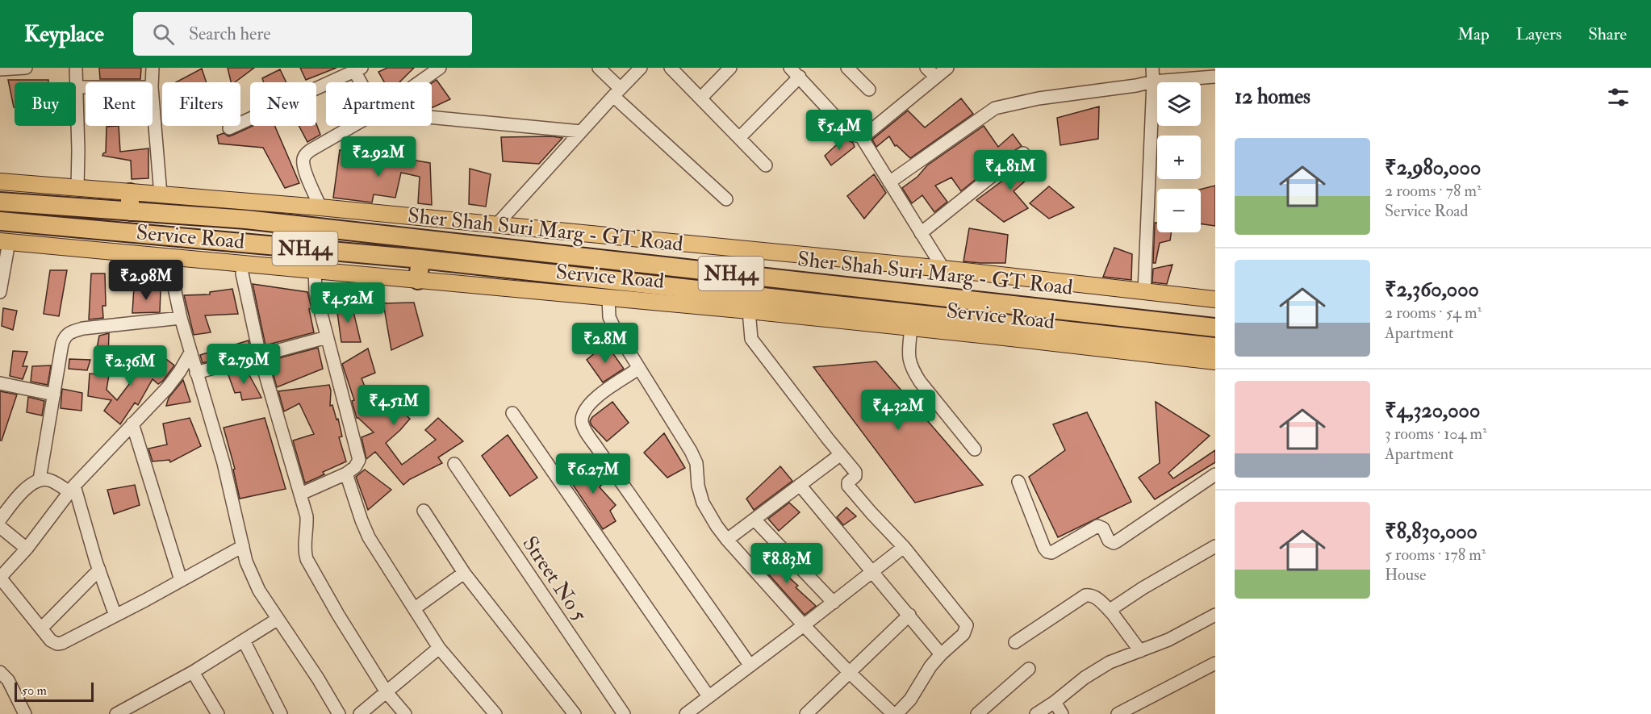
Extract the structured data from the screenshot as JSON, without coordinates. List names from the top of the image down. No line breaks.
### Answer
{"streets":{"highway":["Sher Shah Suri Marg - GT Road","NH44"],"main road":["Service Road"],"street":["Street No 5"]},"crossings":[["Sher Shah Suri Marg - GT Road","NH44"]],"scale_bar":"50 m","page":{"header":"Keyplace","search":"Search here","nav":["Map","Layers","Share"],"heading":"12 homes","map_buttons":["+","−"],"chip":["Buy","Rent","Filters","New","Apartment"],"price":["₹5.4M","₹2.92M","₹4.81M","₹2.98M","₹4.52M","₹2.8M","₹2.79M","₹2.36M","₹4.51M","₹4.32M","₹6.27M","₹8.83M"],"list":[{"name":"₹2,980,000","note":"2 rooms · 78 m² · Service Road"},{"name":"₹2,360,000","note":"2 rooms · 54 m² · Apartment"},{"name":"₹4,320,000","note":"3 rooms · 104 m² · Apartment"},{"name":"₹8,830,000","note":"5 rooms · 178 m² · House"}],"scale":"50 m"}}
